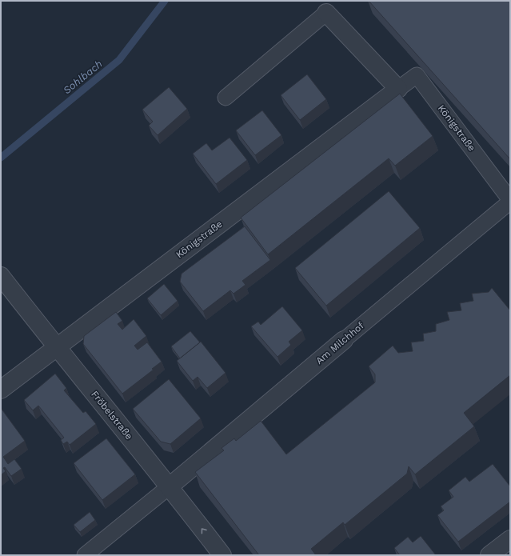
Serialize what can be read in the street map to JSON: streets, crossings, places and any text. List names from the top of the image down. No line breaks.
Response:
{"streets":{"street":["Königstraße","Am Milchhof","Fröbelstraße"]},"crossings":[["Königstraße","Am Milchhof"],["Königstraße","Fröbelstraße"],["Am Milchhof","Fröbelstraße"]],"water":["Sohlbach"]}
